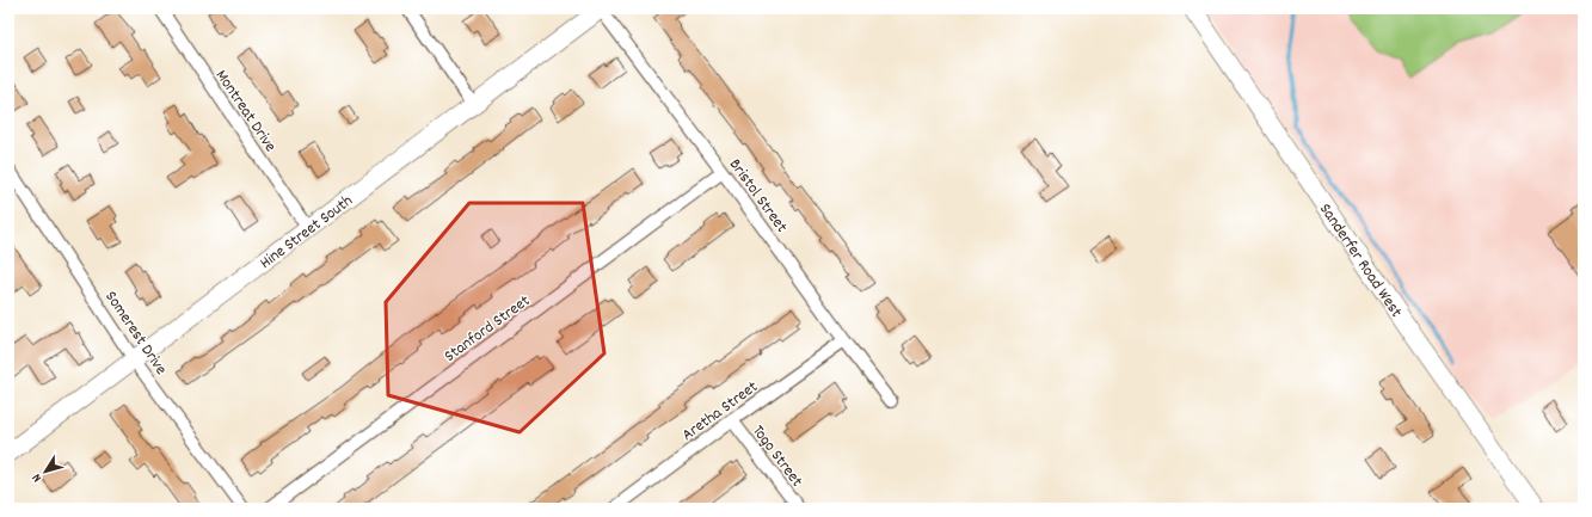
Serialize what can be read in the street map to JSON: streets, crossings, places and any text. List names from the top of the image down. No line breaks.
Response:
{"streets":{"street":["Montreat Drive","Bristol Street","Hine Street South","Sanderfer Road West","Stanford Street","Somerest Drive","Aretha Street","Togo Street"]},"crossings":[["Montreat Drive","Hine Street South"],["Bristol Street","Hine Street South"],["Bristol Street","Stanford Street"],["Bristol Street","Aretha Street"],["Hine Street South","Somerest Drive"],["Aretha Street","Togo Street"]],"north":"bottom left"}
